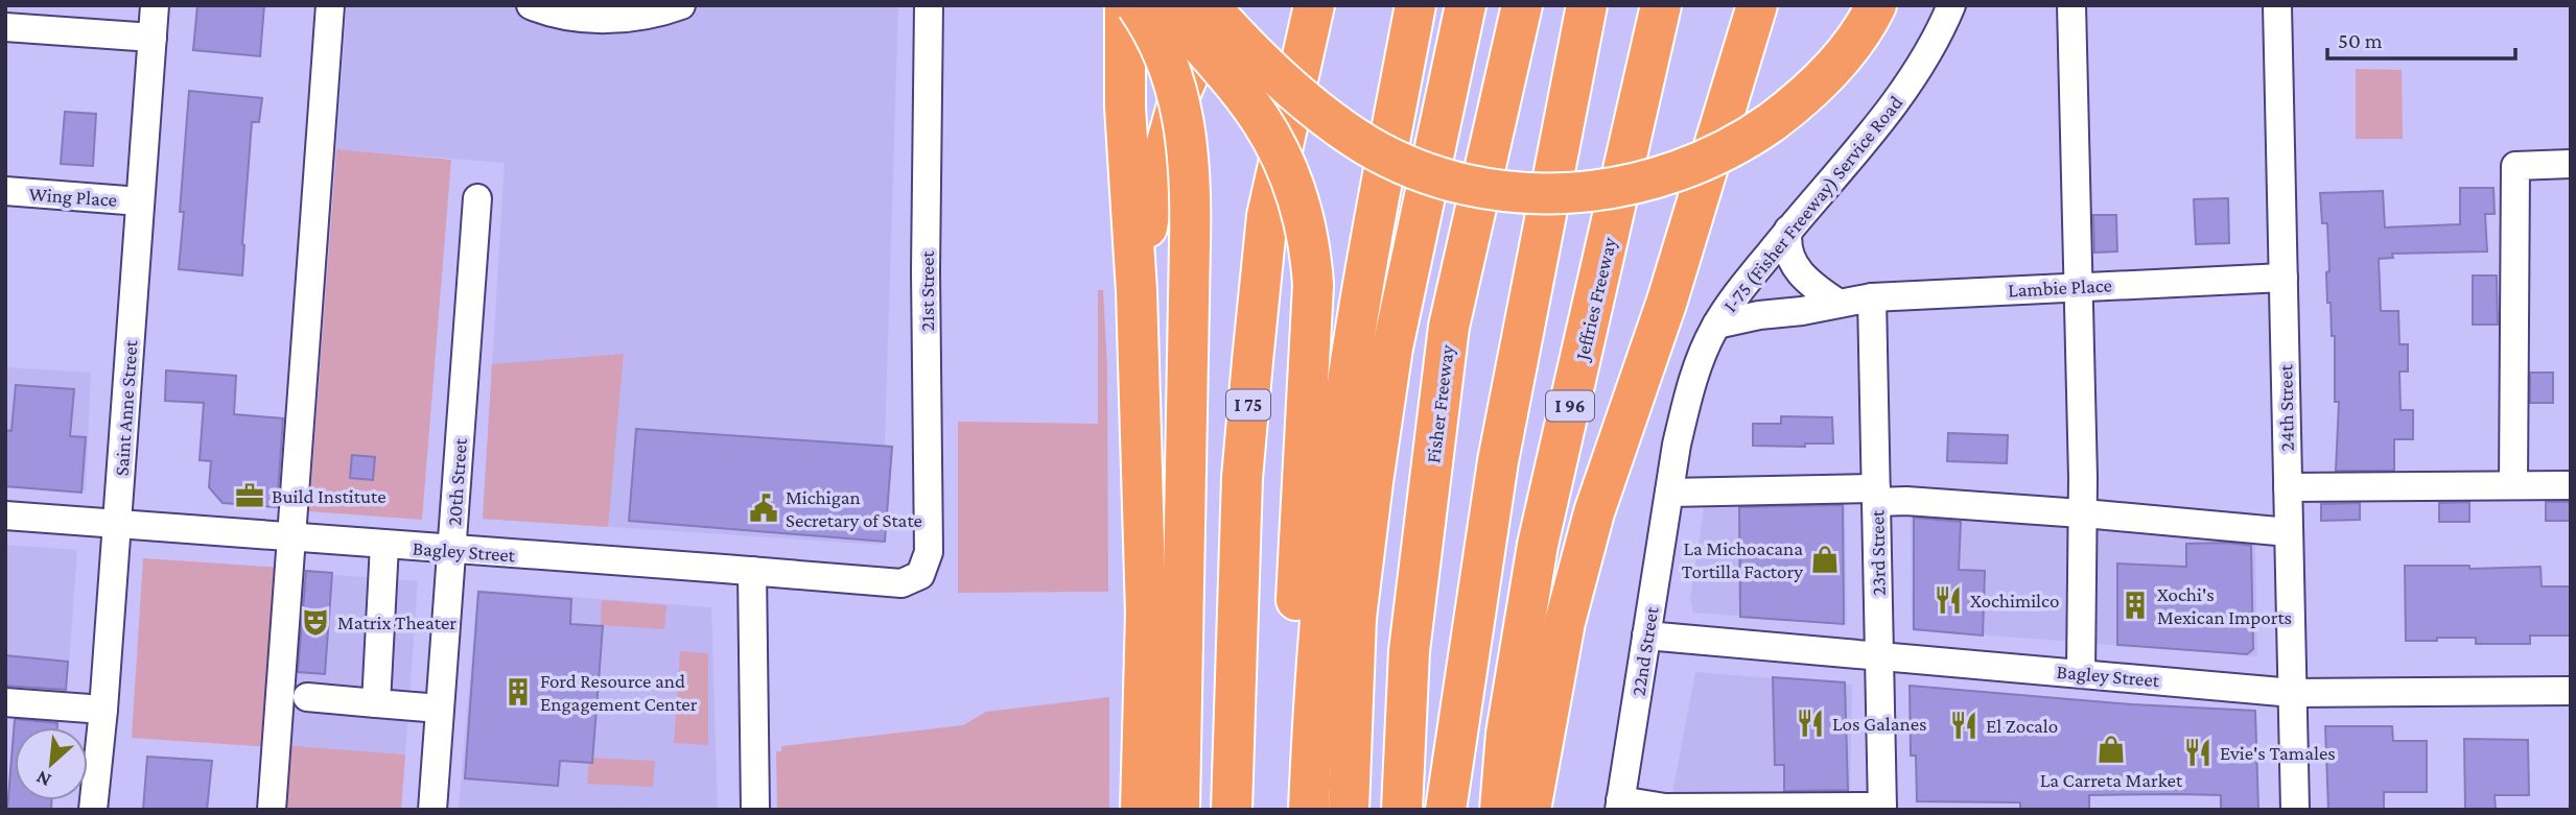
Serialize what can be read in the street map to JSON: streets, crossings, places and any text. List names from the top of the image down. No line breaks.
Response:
{"streets":{"highway":["Jeffries Freeway","Fisher Freeway","I 75","I 96"],"street":["Wing Place","I-75 (Fisher Freeway) Service Road","Lambie Place","21st Street","Saint Anne Street","24th Street","20th Street","Bagley Street","23rd Street","22nd Street"]},"crossings":[["Wing Place","Saint Anne Street"],["I-75 (Fisher Freeway) Service Road","Lambie Place"],["I-75 (Fisher Freeway) Service Road","22nd Street"],["Lambie Place","24th Street"],["Lambie Place","23rd Street"],["21st Street","Bagley Street"],["Saint Anne Street","Bagley Street"],["24th Street","Bagley Street"],["20th Street","Bagley Street"],["Bagley Street","23rd Street"],["Bagley Street","22nd Street"]],"places":{"office":["Build Institute"],"public building":["Michigan Secretary of State"],"shop":["La Michoacana Tortilla Factory","La Carreta Market"],"restaurant":["Xochimilco","Los Galanes","El Zocalo","Evie's Tamales"],"building":["Xochi's Mexican Imports","Ford Resource and Engagement Center"],"theatre":["Matrix Theater"]},"scale_bar":"50 m","north":"bottom left"}
